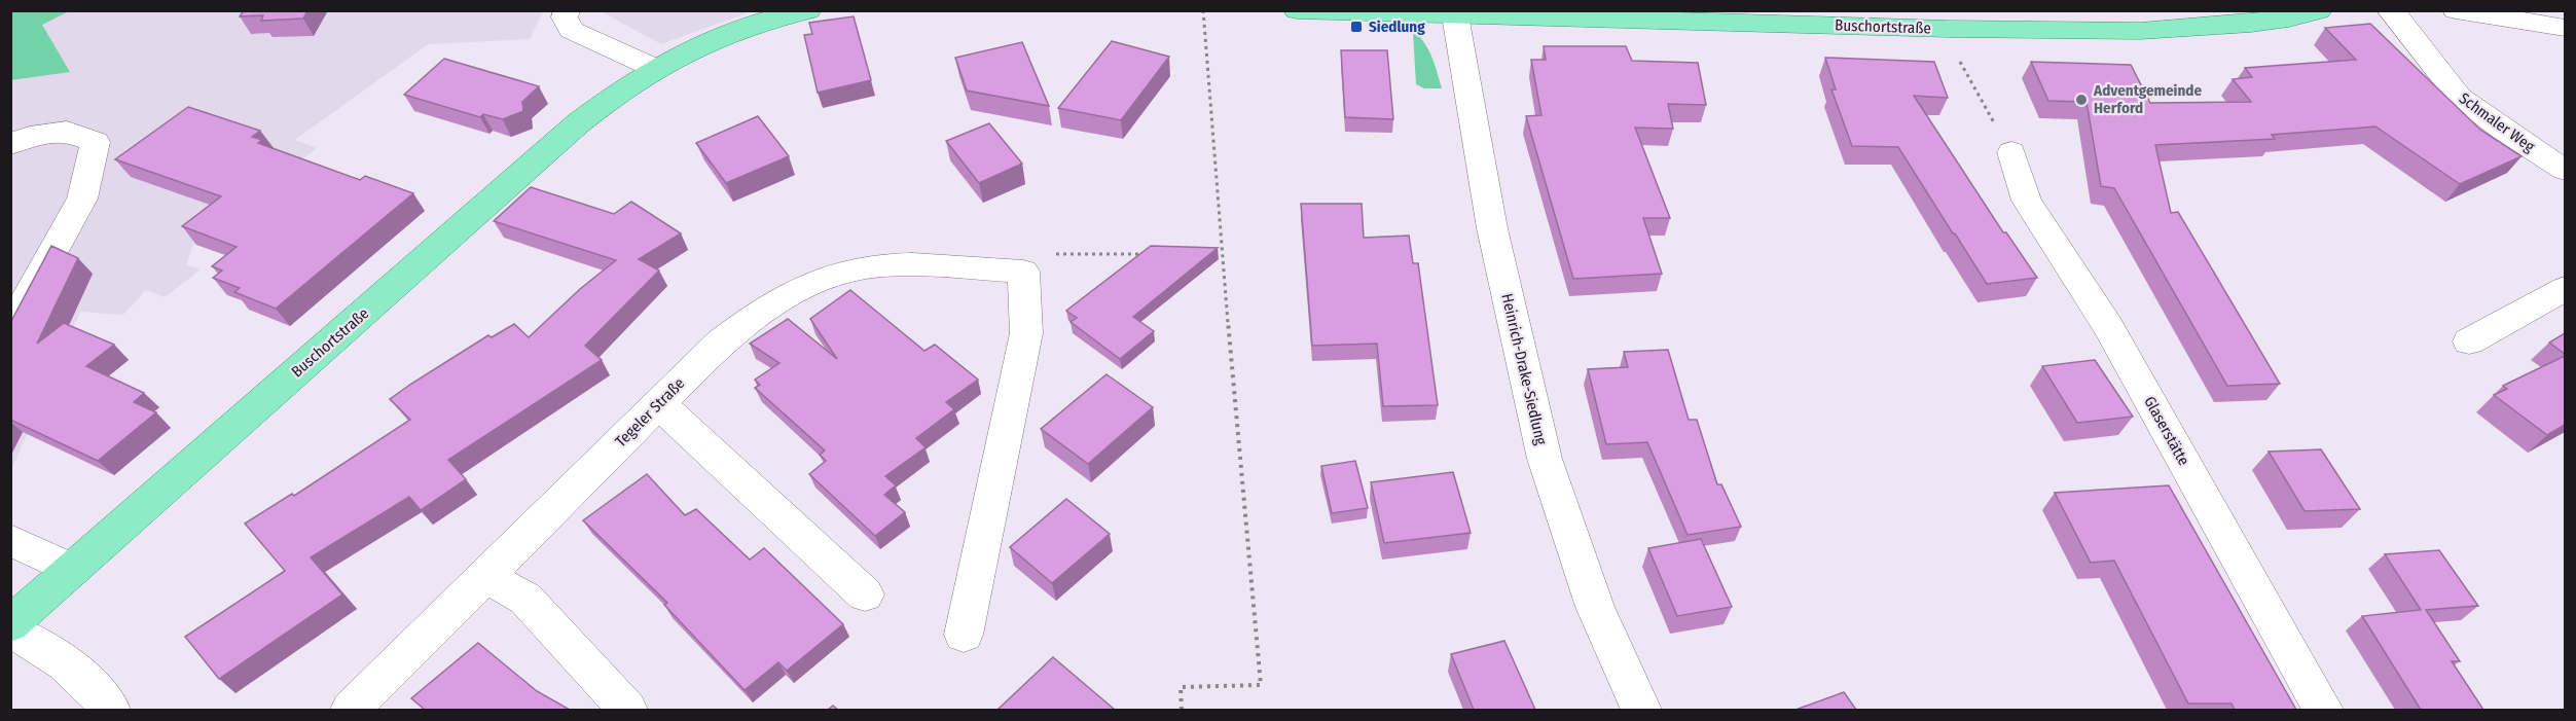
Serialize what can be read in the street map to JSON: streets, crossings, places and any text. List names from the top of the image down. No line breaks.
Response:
{"streets":{"main road":["Buschortstraße"],"street":["Schmaler Weg","Heinrich-Drake-Siedlung","Tegeler Straße","Glaserstätte"]},"crossings":[["Buschortstraße","Heinrich-Drake-Siedlung"]],"places":{"transit":["Siedlung"],"other":["Adventgemeinde Herford"]}}
